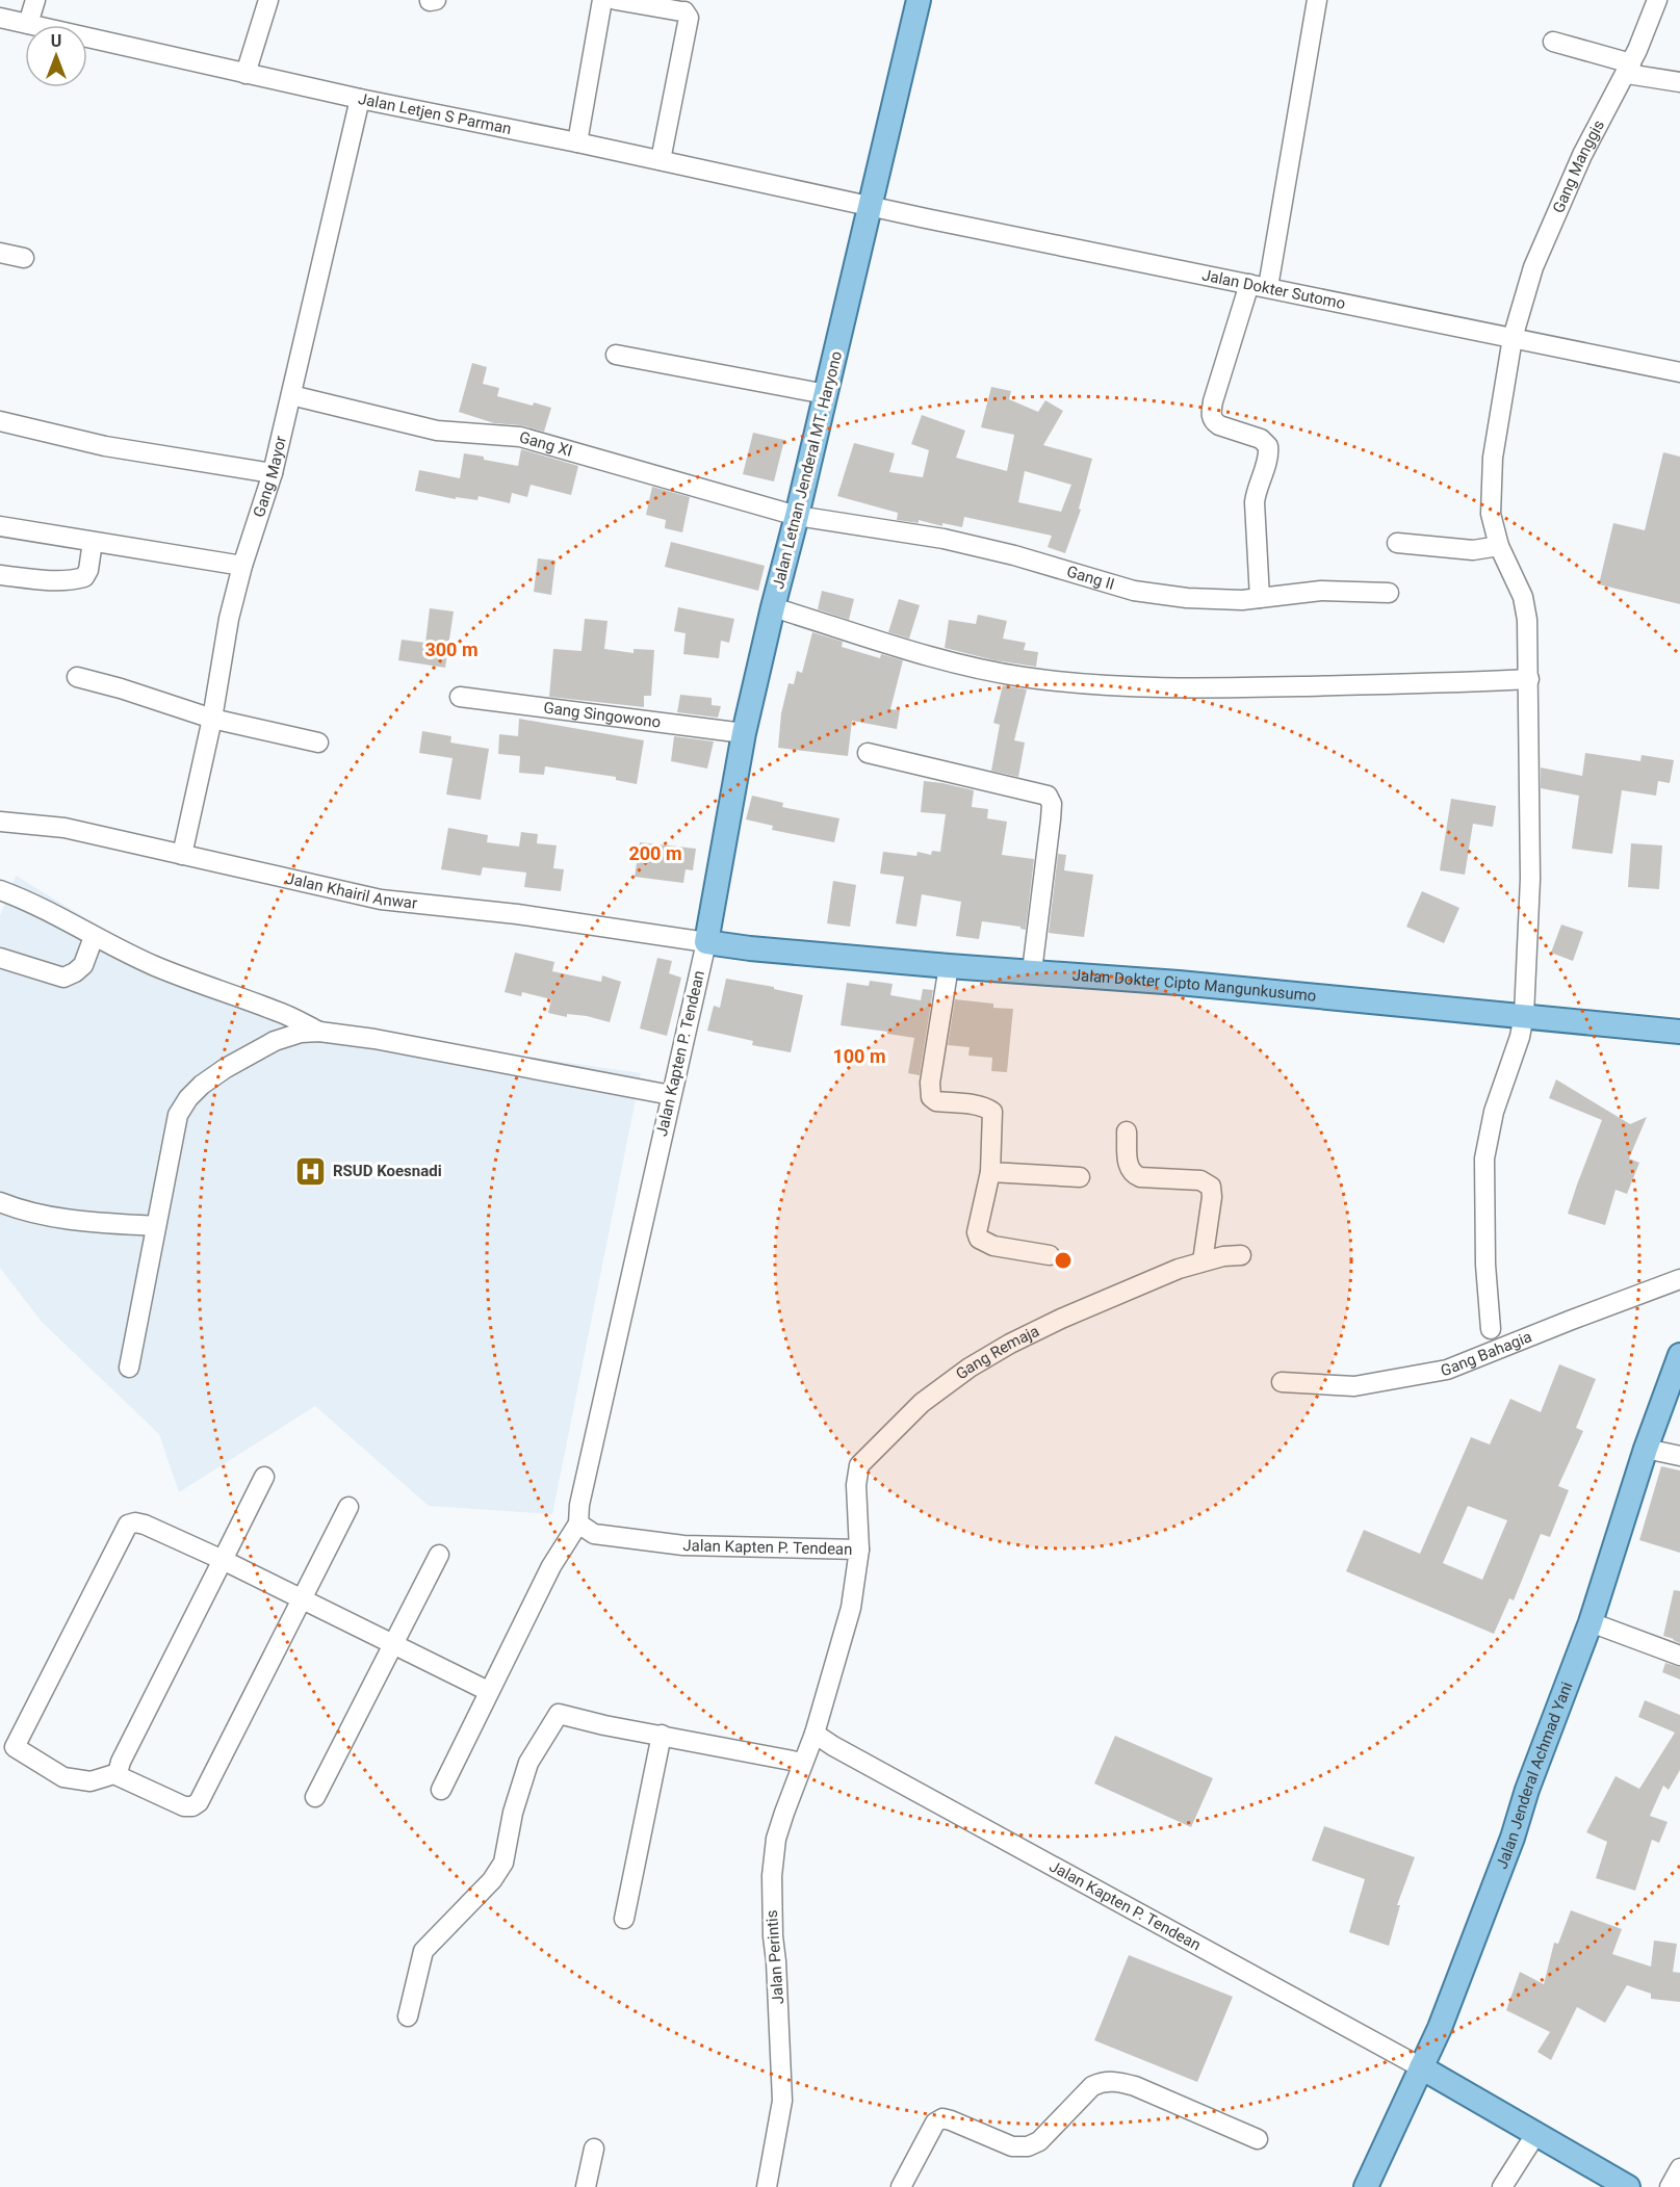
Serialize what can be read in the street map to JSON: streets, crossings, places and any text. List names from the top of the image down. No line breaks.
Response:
{"streets":{"main road":["Jalan Letnan Jenderal MT. Haryono","Jalan Dokter Cipto Mangunkusumo","Jalan Jenderal Achmad Yani"],"street":["Jalan Letjen S Parman","Gang Manggis","Jalan Dokter Sutomo","Gang XI","Gang Mayor","Gang II","Gang Singowono","Jalan Khairil Anwar","Jalan Kapten P. Tendean","Gang Bahagia","Gang Remaja","Jalan Perintis"]},"crossings":[["Jalan Letjen S Parman","Jalan Dokter Sutomo"],["Jalan Letjen S Parman","Jalan Letnan Jenderal MT. Haryono"],["Jalan Letjen S Parman","Gang Mayor"],["Gang Manggis","Jalan Dokter Sutomo"],["Gang Manggis","Jalan Dokter Cipto Mangunkusumo"],["Jalan Dokter Sutomo","Jalan Letnan Jenderal MT. Haryono"],["Gang XI","Jalan Letnan Jenderal MT. Haryono"],["Gang XI","Gang Mayor"],["Gang XI","Gang II"],["Jalan Letnan Jenderal MT. Haryono","Gang II"],["Jalan Letnan Jenderal MT. Haryono","Gang Singowono"],["Jalan Letnan Jenderal MT. Haryono","Jalan Khairil Anwar"],["Jalan Letnan Jenderal MT. Haryono","Jalan Dokter Cipto Mangunkusumo"],["Jalan Letnan Jenderal MT. Haryono","Jalan Kapten P. Tendean"],["Gang Mayor","Jalan Khairil Anwar"],["Jalan Khairil Anwar","Jalan Dokter Cipto Mangunkusumo"],["Jalan Khairil Anwar","Jalan Kapten P. Tendean"],["Jalan Dokter Cipto Mangunkusumo","Jalan Kapten P. Tendean"],["Jalan Kapten P. Tendean","Gang Remaja"],["Jalan Kapten P. Tendean","Jalan Jenderal Achmad Yani"],["Jalan Kapten P. Tendean","Jalan Perintis"]],"places":{"hospital":["RSUD Koesnadi"]},"north":"top","rings":["300 m","200 m","100 m"]}
